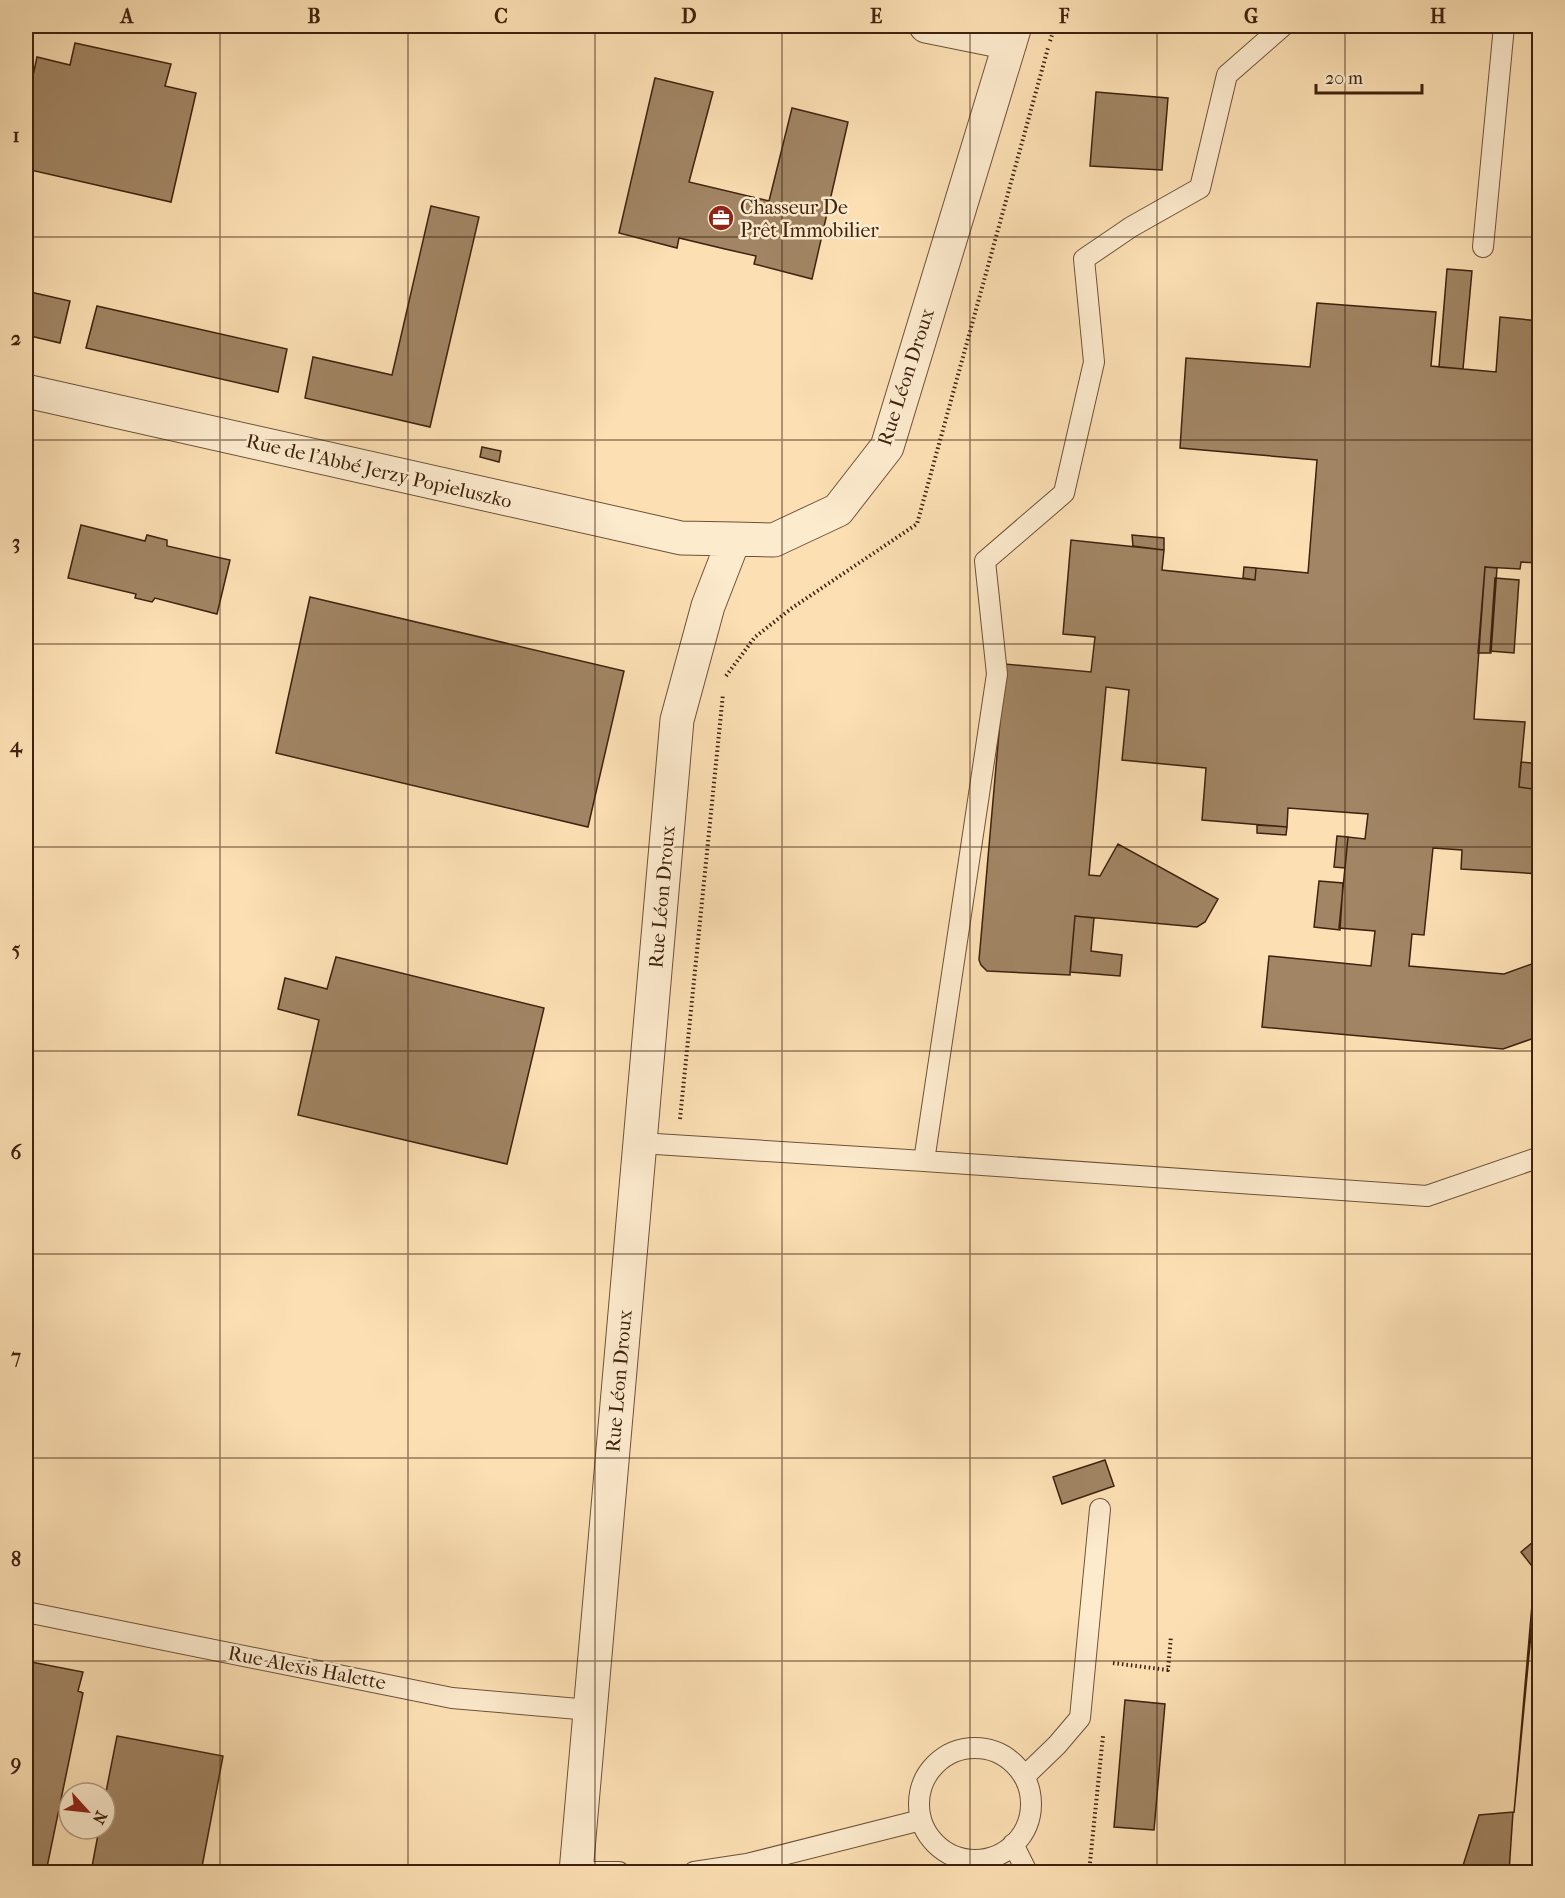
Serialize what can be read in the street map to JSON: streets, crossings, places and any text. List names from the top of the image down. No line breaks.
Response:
{"streets":{"street":["Rue Léon Droux","Rue de l'Abbé Jerzy Popieluszko"],"lane":["Rue Alexis Halette"]},"crossings":[["Rue Léon Droux","Rue de l'Abbé Jerzy Popieluszko"],["Rue Léon Droux","Rue Alexis Halette"]],"places":{"office":["Chasseur De Prêt Immobilier"]},"scale_bar":"20 m","north":"bottom right","grid":{"columns":["A","B","C","D","E","F","G","H"],"rows":["1","2","3","4","5","6","7","8","9"]}}
